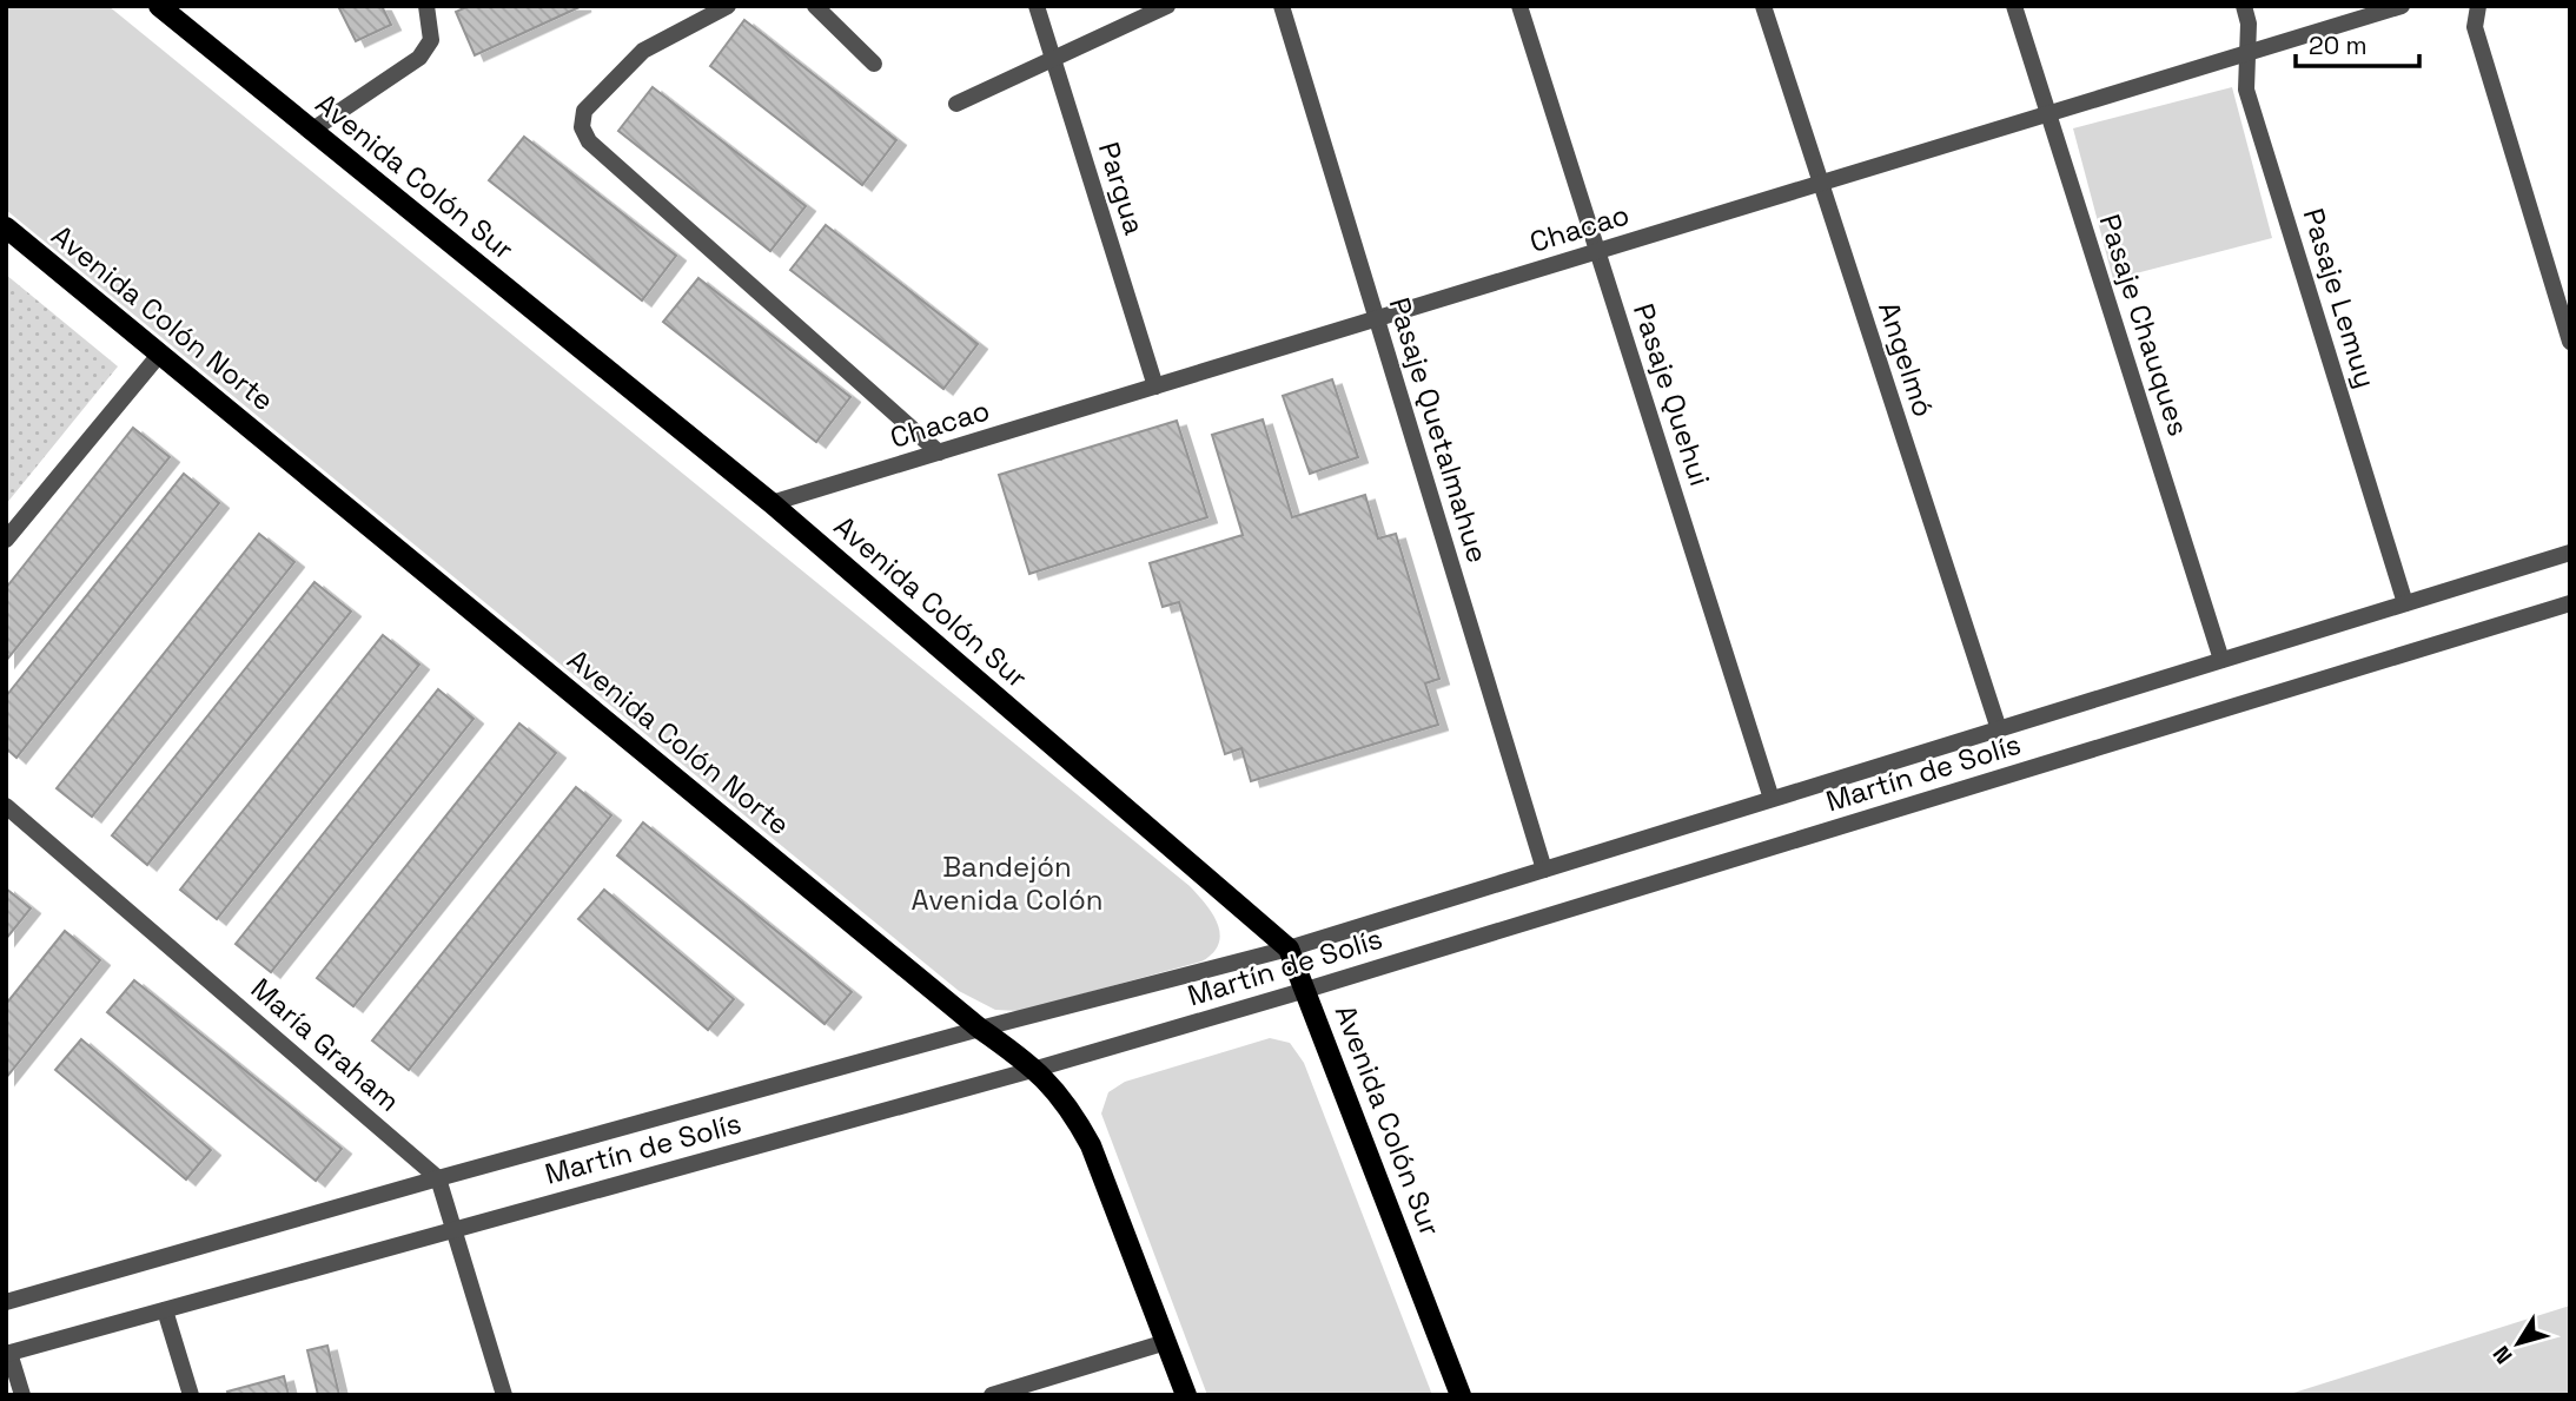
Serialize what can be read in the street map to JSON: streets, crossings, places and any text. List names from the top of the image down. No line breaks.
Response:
{"streets":{"main road":["Avenida Colón Sur","Avenida Colón Norte"],"street":["Pargua","Chacao","Pasaje Lemuy","Pasaje Chauques","Angelmó","Pasaje Quehui","Pasaje Quetalmahue","Martín de Solís","María Graham"]},"crossings":[["Avenida Colón Sur","Chacao"],["Avenida Colón Sur","Martín de Solís"],["Pargua","Chacao"],["Chacao","Pasaje Lemuy"],["Chacao","Pasaje Chauques"],["Chacao","Angelmó"],["Chacao","Pasaje Quehui"],["Chacao","Pasaje Quetalmahue"],["Pasaje Lemuy","Martín de Solís"],["Avenida Colón Norte","Martín de Solís"],["Pasaje Chauques","Martín de Solís"],["Angelmó","Martín de Solís"],["Pasaje Quehui","Martín de Solís"],["Pasaje Quetalmahue","Martín de Solís"],["Martín de Solís","María Graham"]],"parks":["Bandejón Avenida Colón"],"scale_bar":"20 m","north":"bottom left"}
